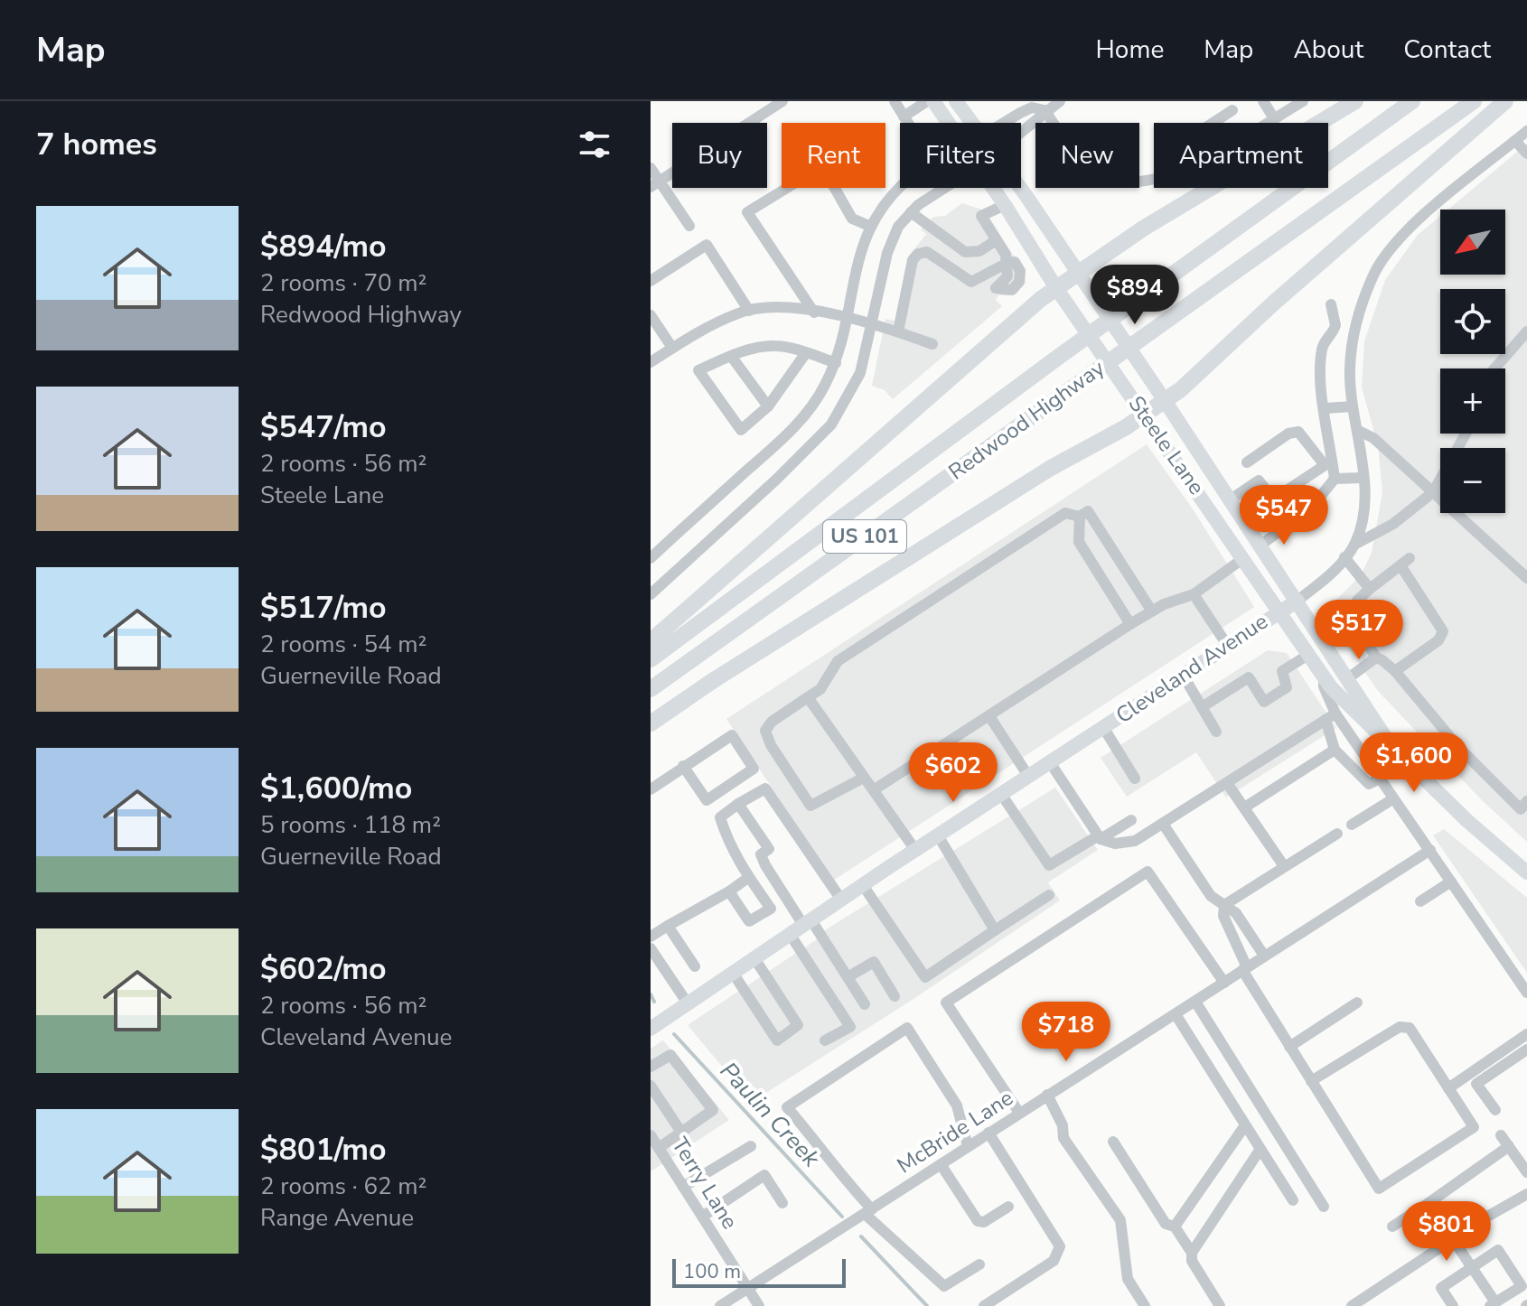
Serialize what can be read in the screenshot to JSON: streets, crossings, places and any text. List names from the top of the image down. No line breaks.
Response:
{"streets":{"highway":["Redwood Highway","US 101"],"main road":["Steele Lane","Cleveland Avenue"],"street":["McBride Lane","Terry Lane"]},"crossings":[["Steele Lane","Cleveland Avenue"],["McBride Lane","Terry Lane"]],"water":["Paulin Creek"],"scale_bar":"100 m","north":"bottom left","page":{"header":"Map","nav":["Home","Map","About","Contact"],"heading":"7 homes","chip":["Buy","Rent","Filters","New","Apartment"],"list":[{"name":"$894/mo","note":"2 rooms · 70 m² · Redwood Highway"},{"name":"$547/mo","note":"2 rooms · 56 m² · Steele Lane"},{"name":"$517/mo","note":"2 rooms · 54 m² · Guerneville Road"},{"name":"$1,600/mo","note":"5 rooms · 118 m² · Guerneville Road"},{"name":"$602/mo","note":"2 rooms · 56 m² · Cleveland Avenue"},{"name":"$801/mo","note":"2 rooms · 62 m² · Range Avenue"}],"map_buttons":["+","−"],"price":["$894","$547","$517","$1,600","$602","$718","$801"],"scale":"100 m"}}
